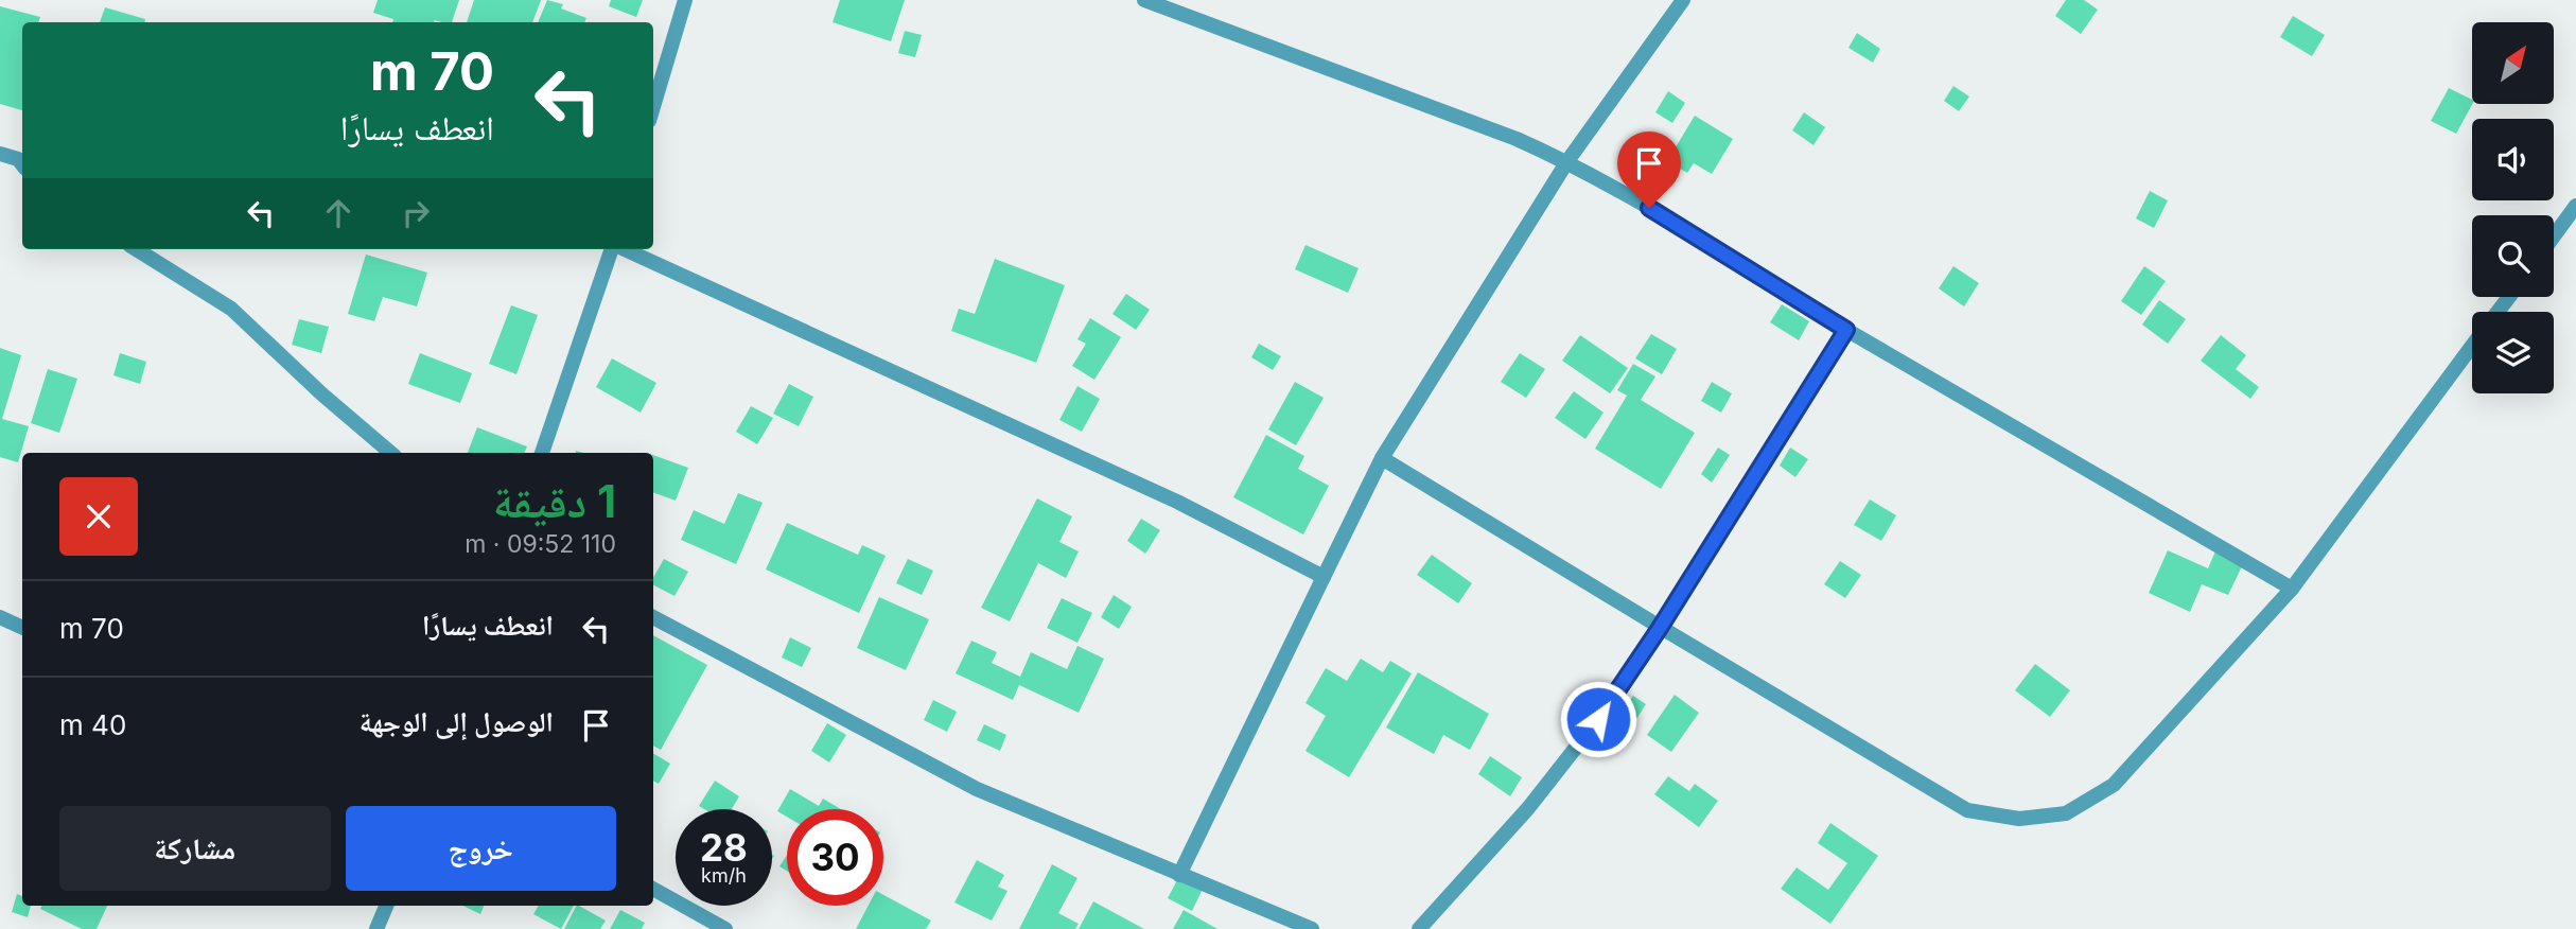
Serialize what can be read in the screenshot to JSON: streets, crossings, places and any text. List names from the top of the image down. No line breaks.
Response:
{"north":"top right","page":{"turn":["70 m","انعطف يسارًا"],"heading":["1 دقيقة","110 m · 09:52"],"list":[{"name":"انعطف يسارًا","value":"70 m"},{"name":"الوصول إلى الوجهة","value":"40 m"}],"buttons":["خروج","مشاركة"],"speed":"28 km/h","limit":"30"}}
